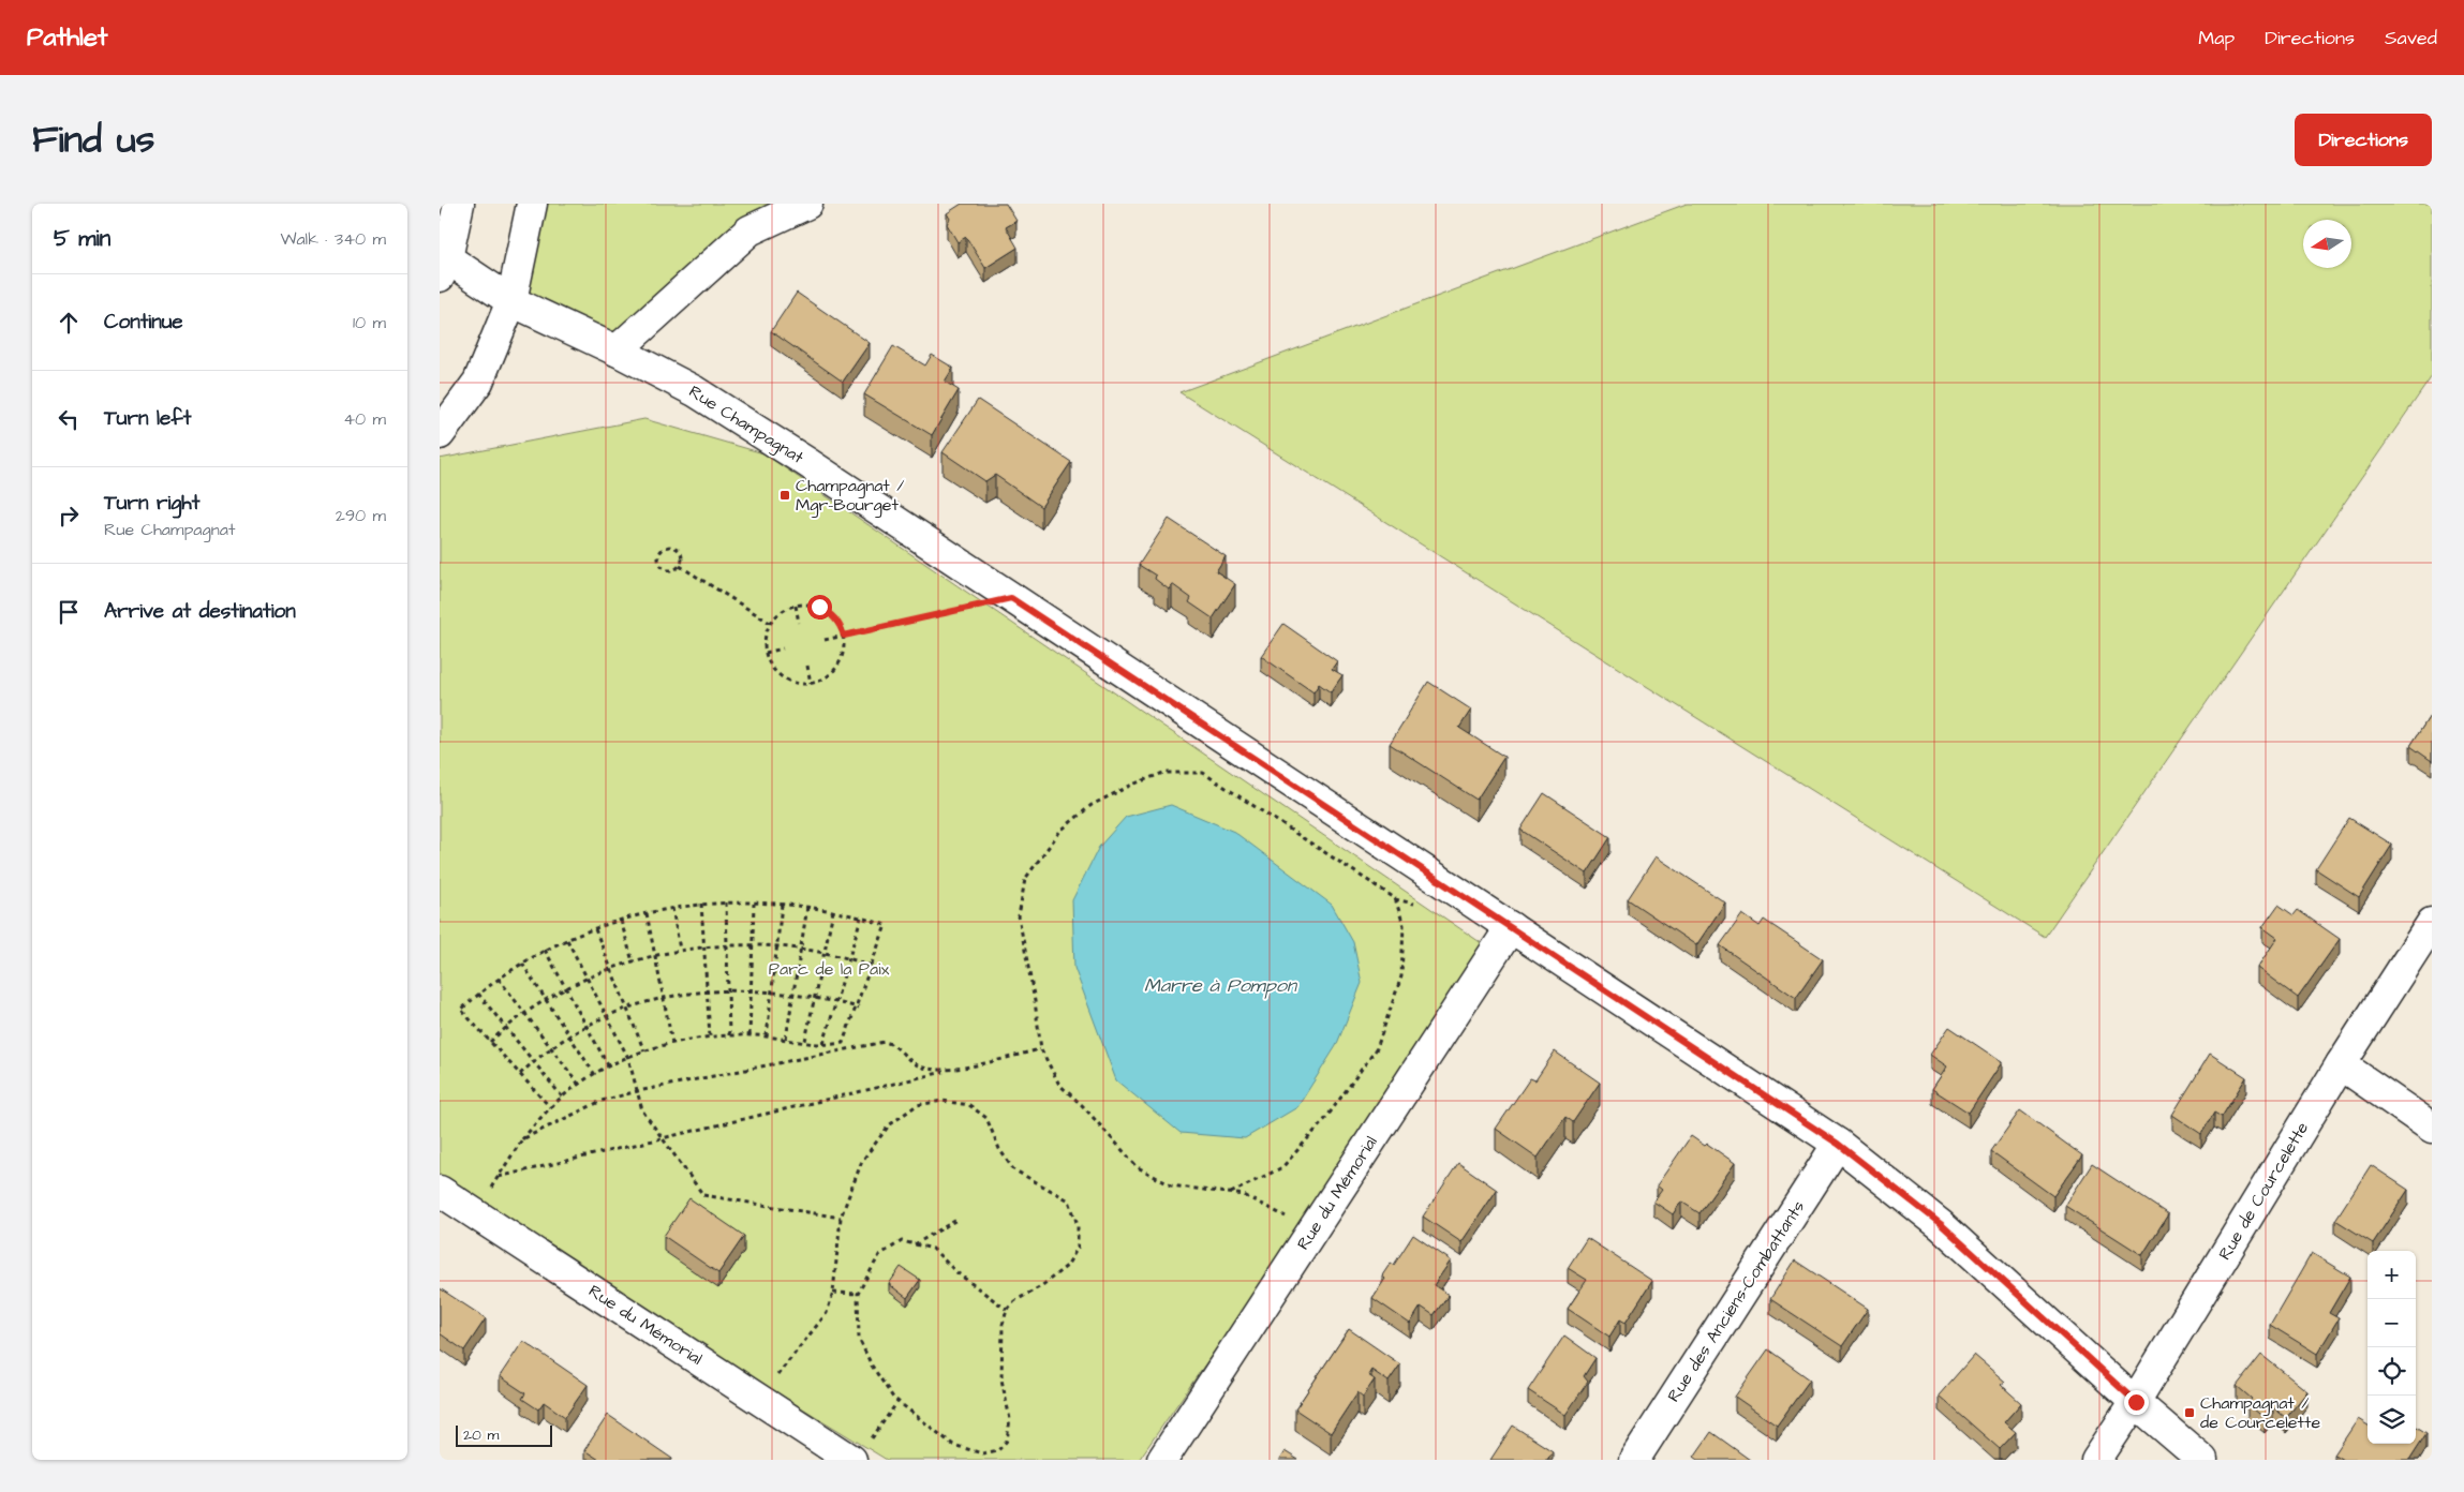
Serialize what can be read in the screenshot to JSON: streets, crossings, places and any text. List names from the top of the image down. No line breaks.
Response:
{"streets":{"street":["Rue Champagnat","Rue de Courcelette","Rue du Mémorial","Rue des Anciens-Combattants"]},"crossings":[["Rue Champagnat","Rue de Courcelette"],["Rue Champagnat","Rue du Mémorial"],["Rue Champagnat","Rue des Anciens-Combattants"]],"water":["Marre à Pompon"],"parks":["Parc de la Paix"],"places":{"transit":["Champagnat / Mgr-Bourget","Champagnat / de Courcelette"]},"scale_bar":"20 m","north":"left","page":{"header":"Pathlet","nav":["Map","Directions","Saved"],"title":"Find us","buttons":"Directions","heading":["5 min","Walk · 340 m"],"list":[["Continue","10 m"],["Turn left","40 m"],["Turn right","Rue Champagnat","290 m"],"Arrive at destination"],"map_buttons":["+","−"],"scale":"20 m"}}
